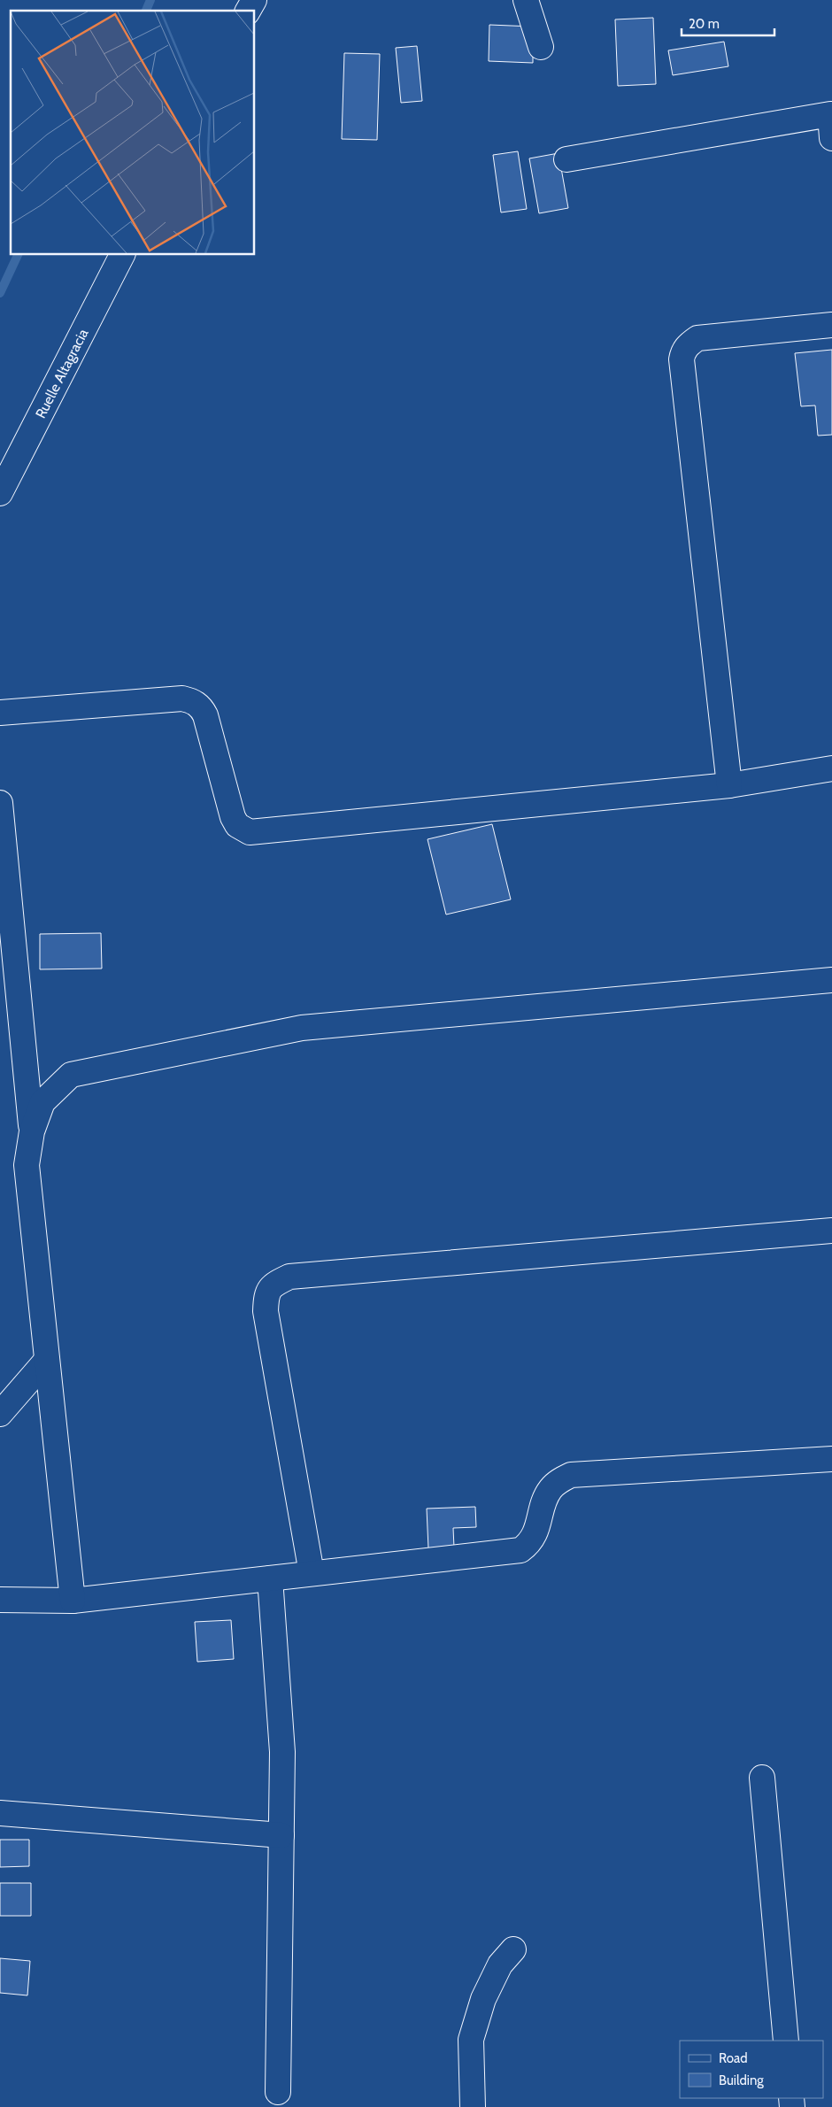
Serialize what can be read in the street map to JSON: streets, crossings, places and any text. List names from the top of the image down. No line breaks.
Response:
{"streets":{"street":["Ruelle Altagracia"]},"legend":["Road","Building"],"scale_bar":"20 m"}
